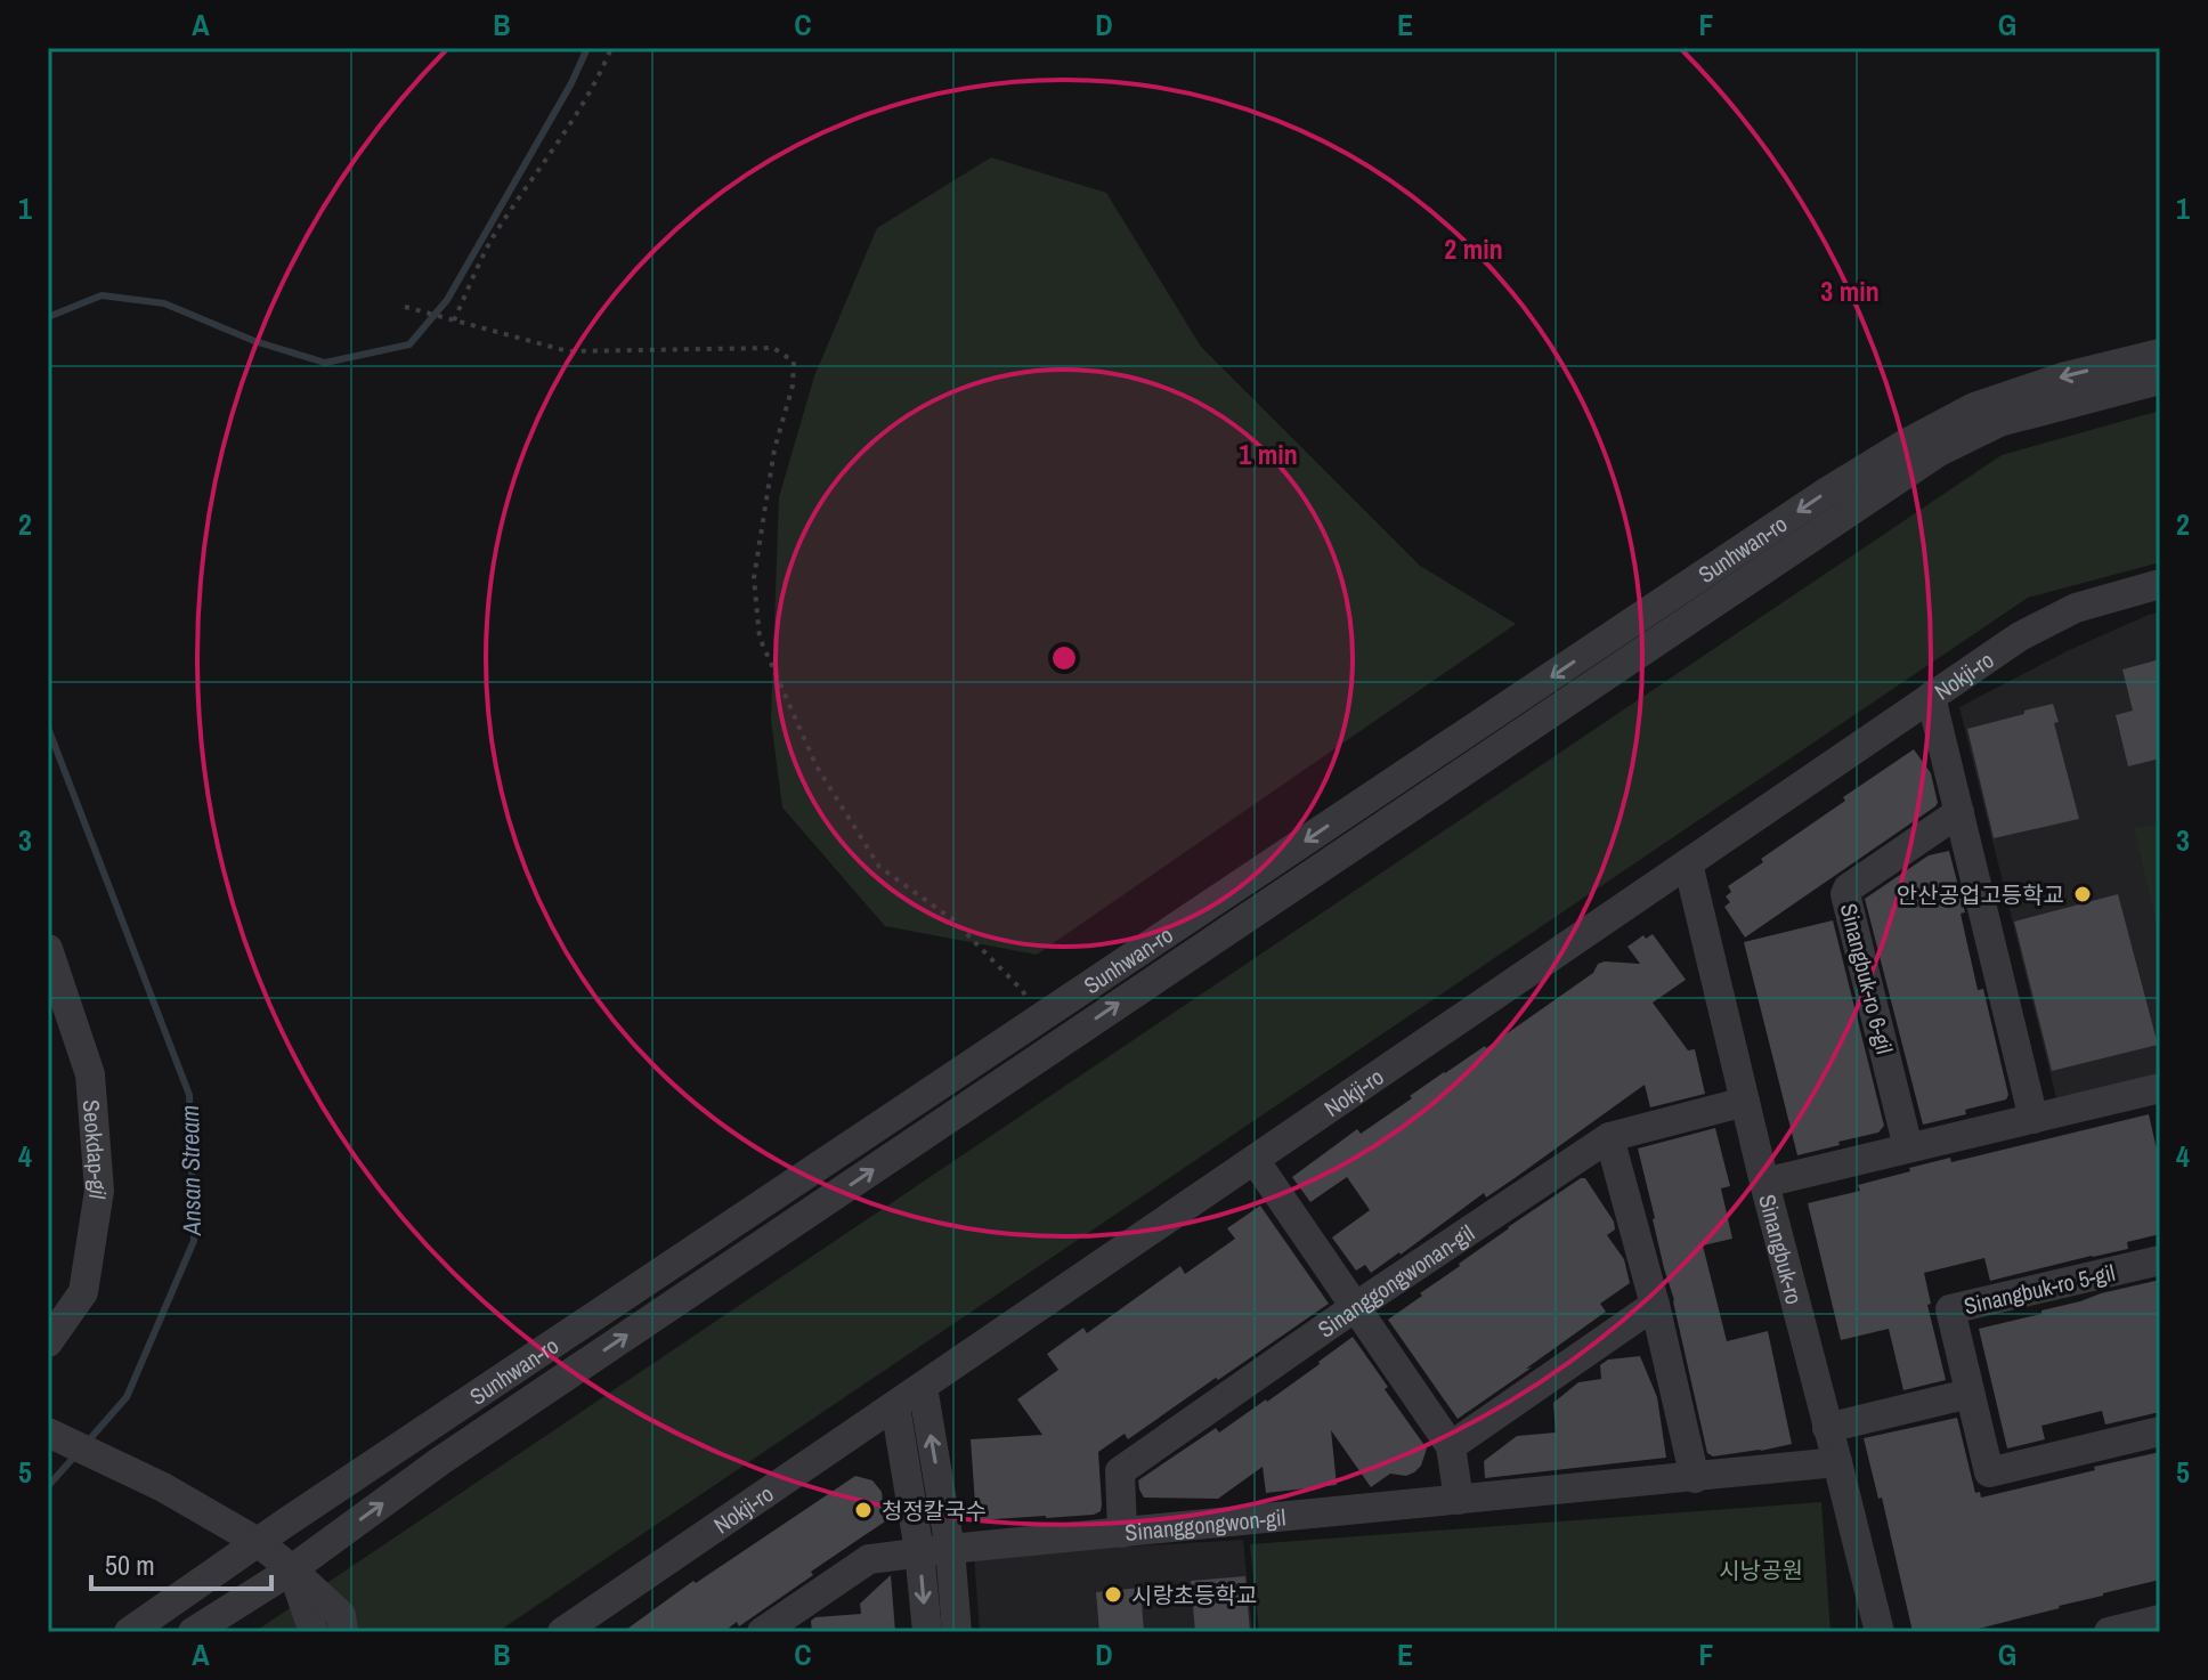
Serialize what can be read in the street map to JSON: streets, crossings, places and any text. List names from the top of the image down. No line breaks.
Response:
{"streets":{"street":["Sunhwan-ro","Nokji-ro","Sinangbuk-ro 6-gil","Seokdap-gil","Sinangbuk-ro","Sinanggongwonan-gil","Sinangbuk-ro 5-gil","Sinanggongwon-gil"]},"crossings":[["Nokji-ro","Sinangbuk-ro"],["Sinangbuk-ro","Sinanggongwonan-gil"],["Sinangbuk-ro","Sinanggongwon-gil"],["Sinanggongwonan-gil","Sinanggongwon-gil"]],"water":["Ansan Stream"],"parks":["시낭공원"],"places":["안산공업고등학교","청정칼국수","시랑초등학교"],"scale_bar":"50 m","grid":{"columns":["A","B","C","D","E","F","G"],"rows":["1","2","3","4","5"]},"rings":["2 min","3 min","1 min"]}
